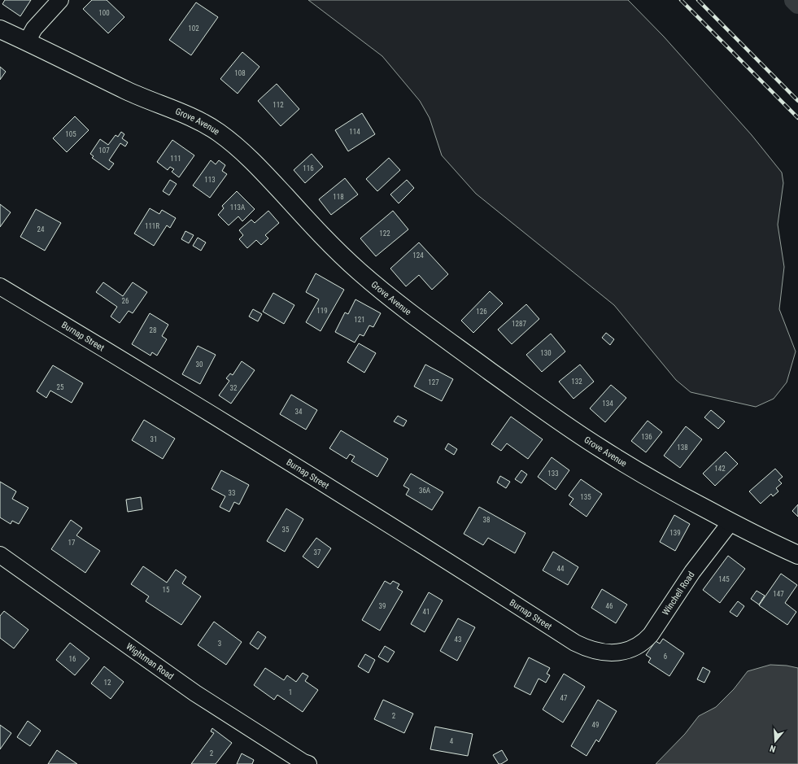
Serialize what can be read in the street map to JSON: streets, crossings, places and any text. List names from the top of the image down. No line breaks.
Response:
{"streets":{"street":["Grove Avenue","Burnap Street","Winchell Road","Wightman Road"]},"crossings":[["Grove Avenue","Winchell Road"],["Burnap Street","Winchell Road"]],"house_numbers":["100","102","108","112","114","105","107","111","116","113","118","113A","111R","24","122","124","26","119","126","121","1287","28","130","30","132","127","25","32","134","34","136","31","138","142","133","36A","33","135","38","35","139","17","37","44","145","15","147","39","46","41","43","3","6","16","12","1","47","2","49","4","2"],"north":"bottom"}
